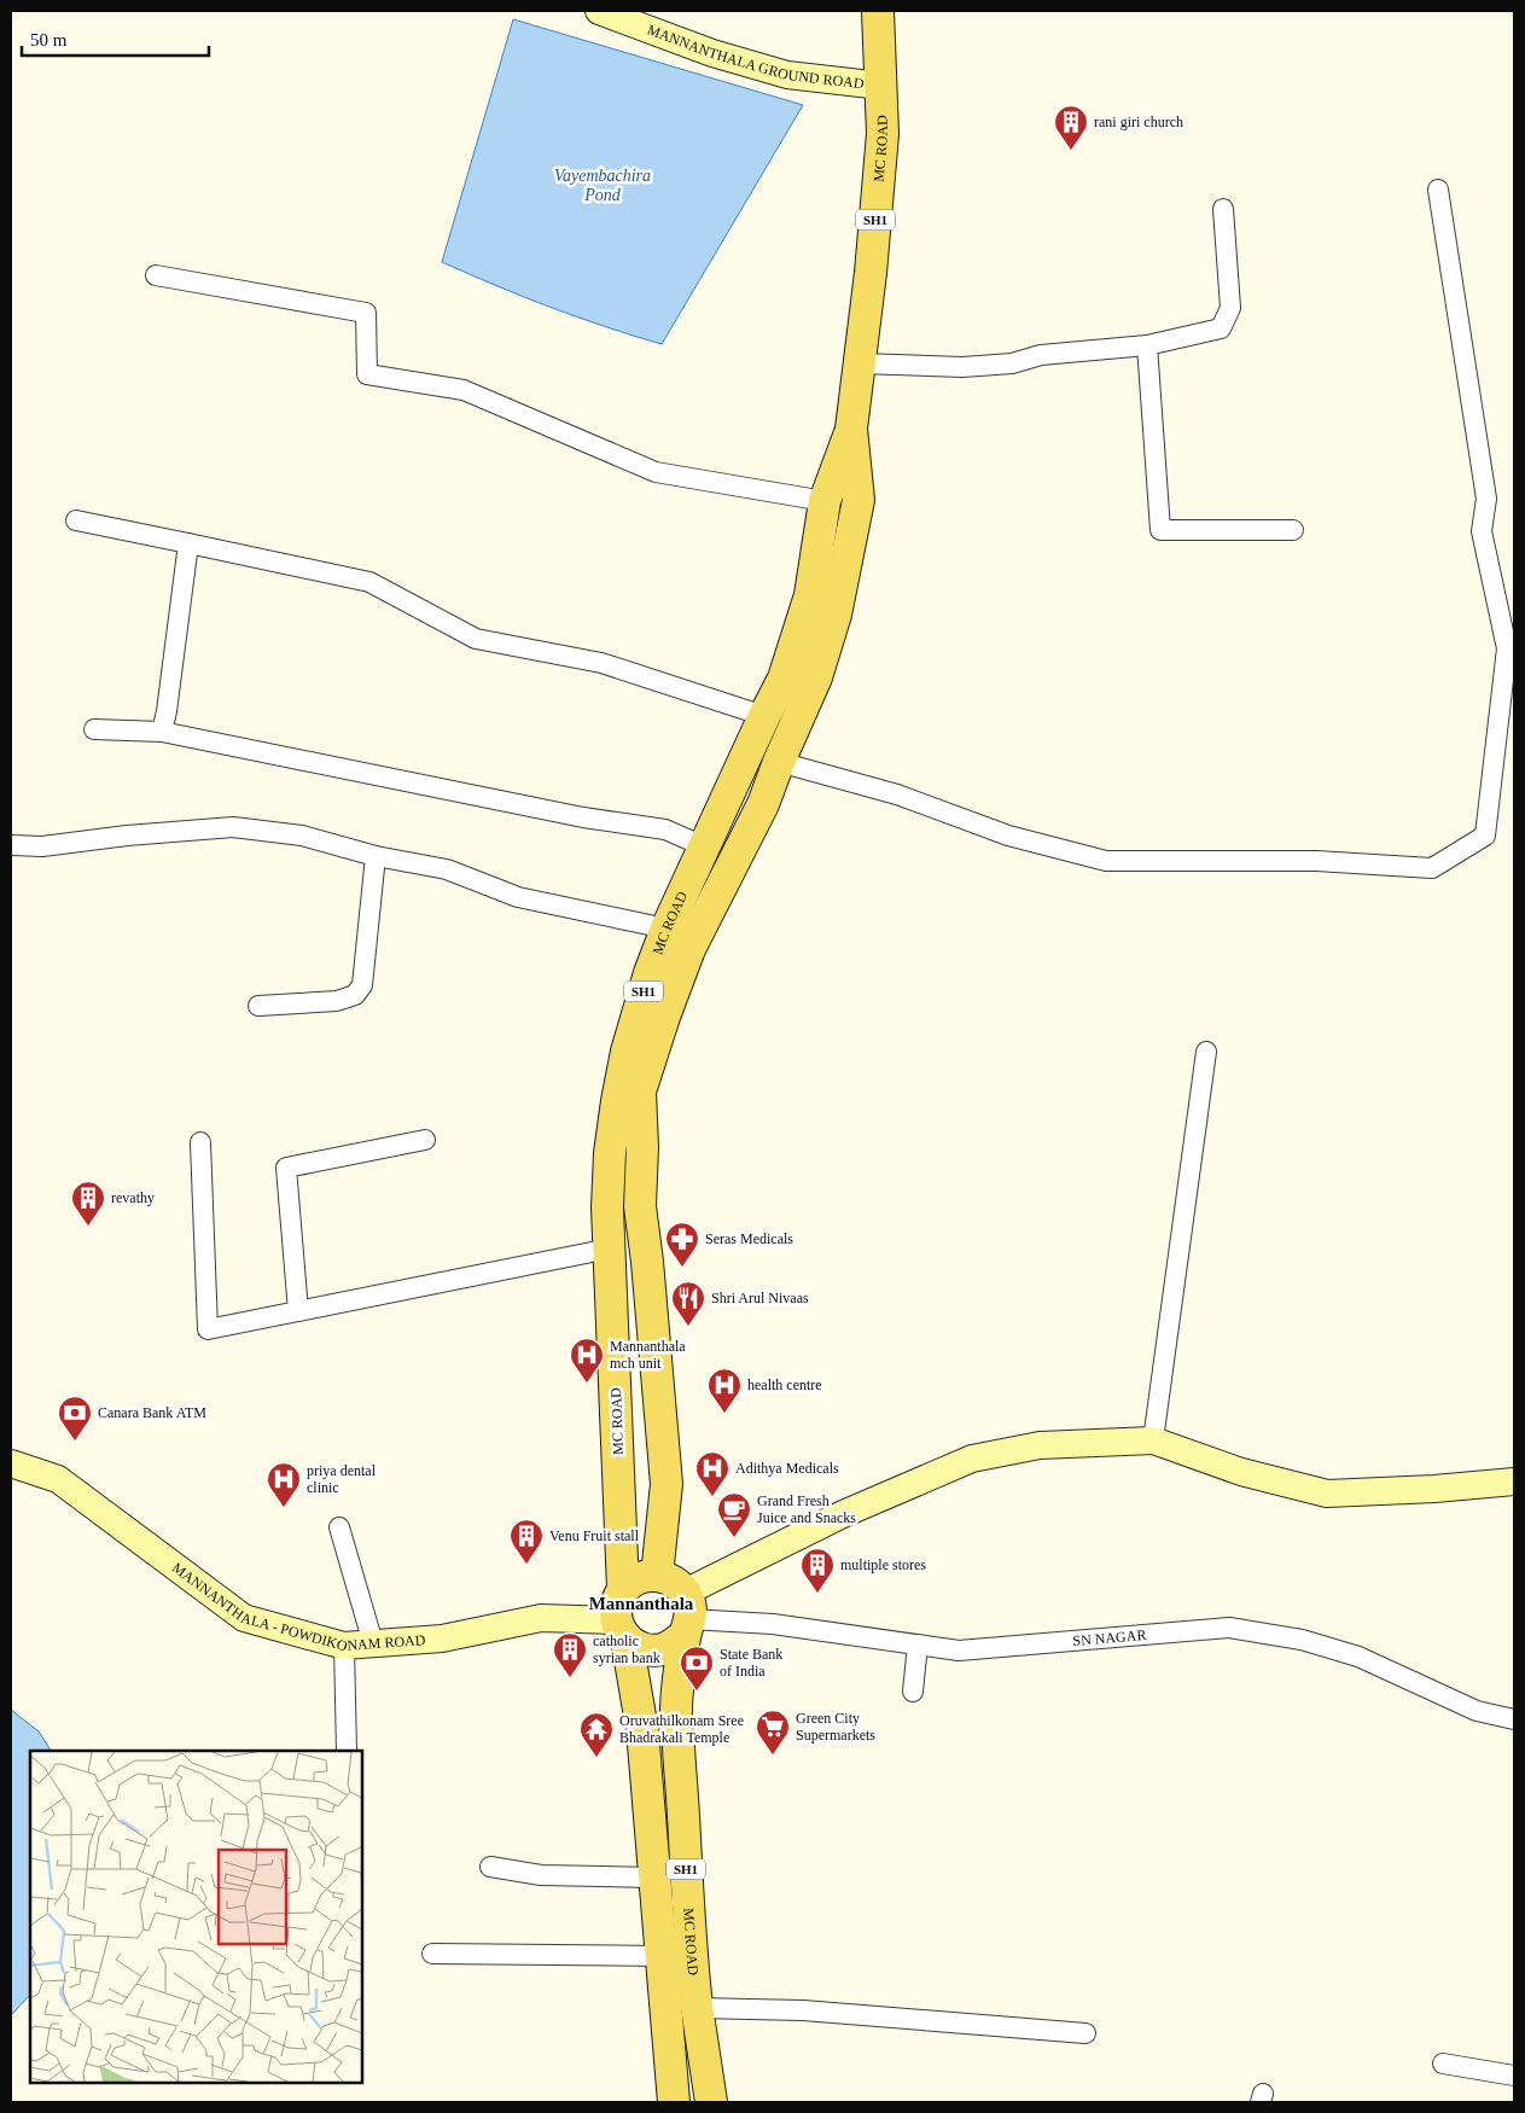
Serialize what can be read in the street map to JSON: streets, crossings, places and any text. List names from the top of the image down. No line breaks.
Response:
{"streets":{"main road":["MANNANTHALA GROUND ROAD","MC ROAD","SH1","MANNANTHALA - POWDIKONAM ROAD"],"street":["SN NAGAR"]},"crossings":[["MANNANTHALA GROUND ROAD","MC ROAD"],["MC ROAD","SH1"],["MC ROAD","MANNANTHALA - POWDIKONAM ROAD"],["MC ROAD","SN NAGAR"],["SH1","MANNANTHALA - POWDIKONAM ROAD"],["SH1","SN NAGAR"],["MANNANTHALA - POWDIKONAM ROAD","SN NAGAR"]],"districts":["Mannanthala"],"water":["Vayembachira Pond"],"places":{"building":["rani giri church","revathy","Venu Fruit stall","multiple stores","catholic syrian bank"],"pharmacy":["Seras Medicals"],"restaurant":["Shri Arul Nivaas"],"hospital":["Mannanthala mch unit","health centre","Adithya Medicals","priya dental clinic"],"bank":["Canara Bank ATM","State Bank of India"],"cafe":["Grand Fresh Juice and Snacks"],"supermarket":["Green City Supermarkets"],"temple":["Oruvathilkonam Sree Bhadrakali Temple"]},"scale_bar":"50 m"}
